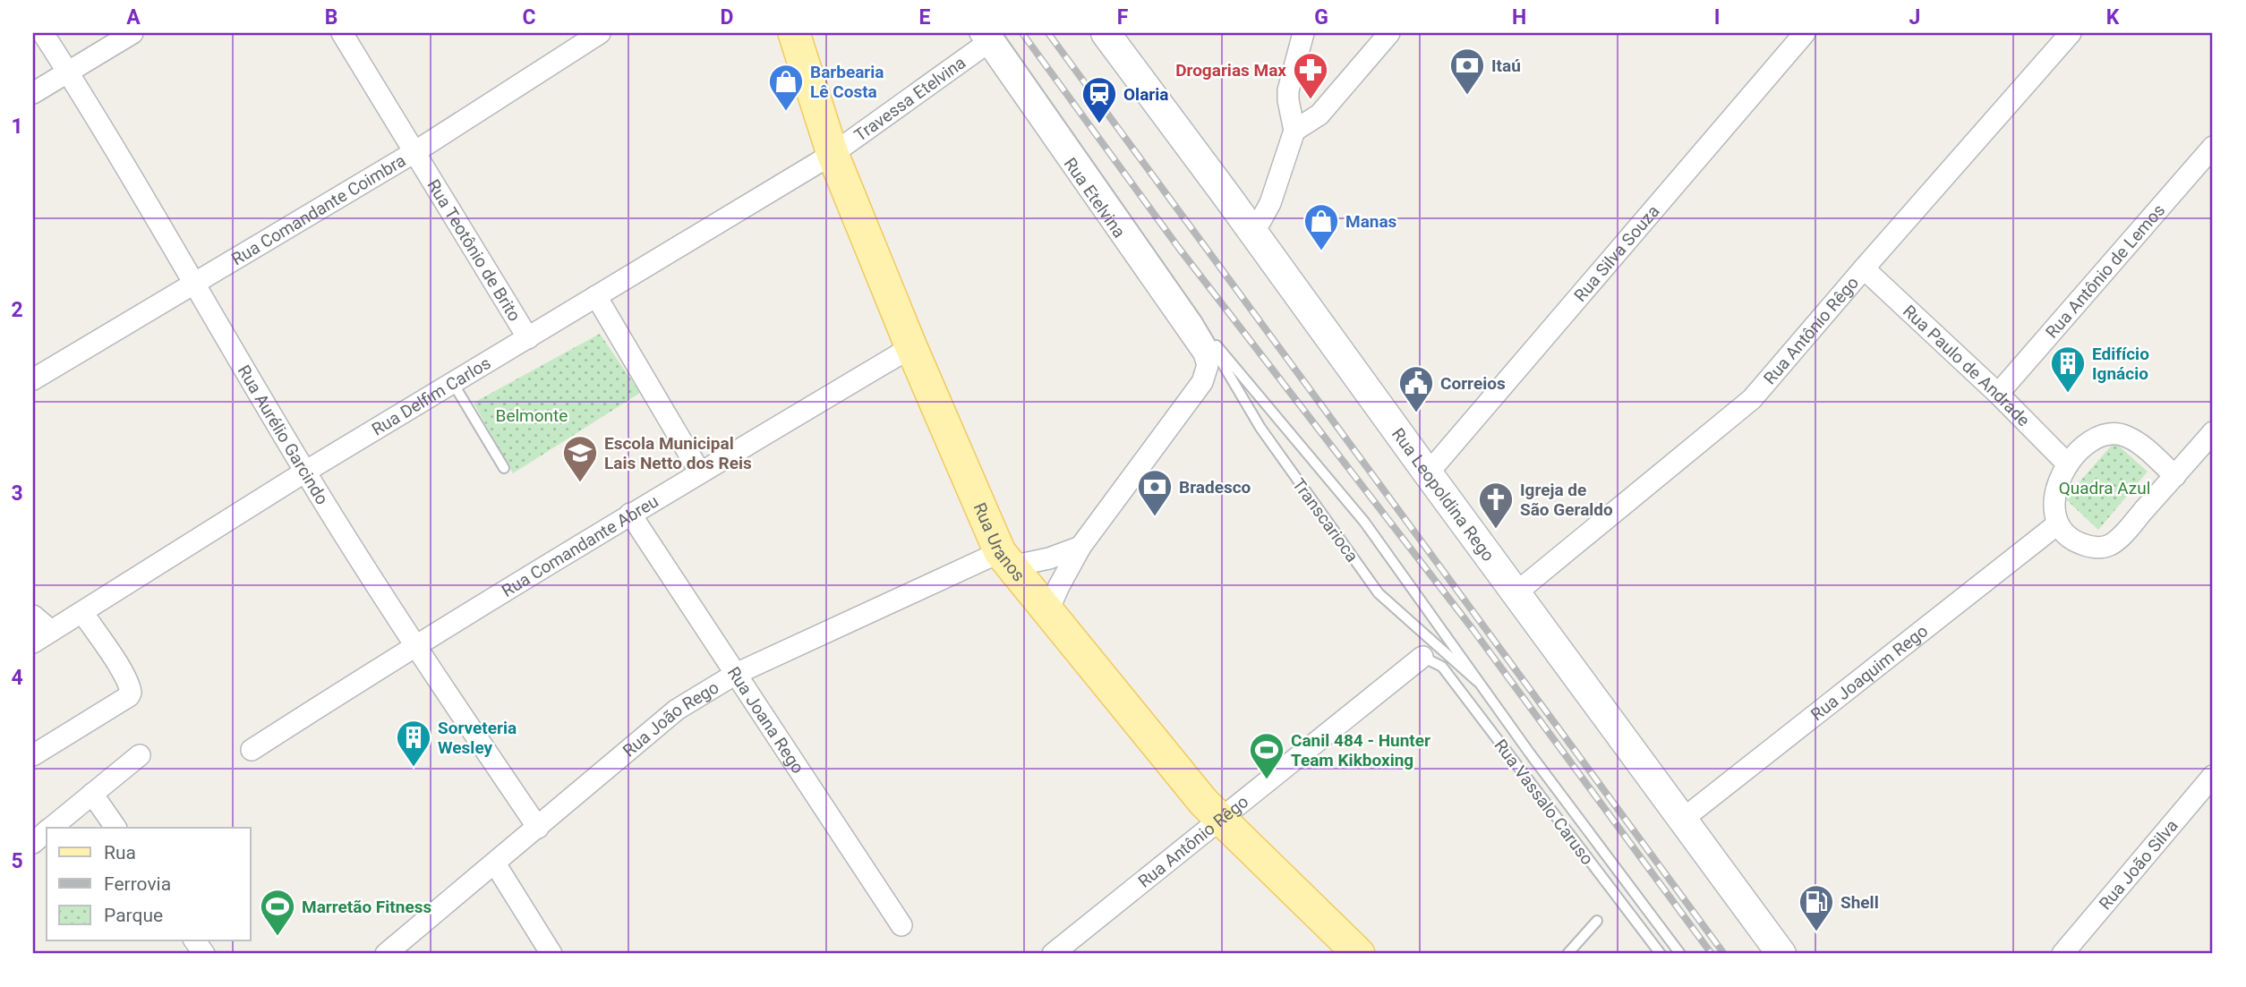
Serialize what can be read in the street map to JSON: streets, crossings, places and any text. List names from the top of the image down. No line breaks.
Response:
{"streets":{"main road":["Rua Leopoldina Rego","Rua Uranos"],"street":["Travessa Etelvina","Rua Etelvina","Rua Comandante Coimbra","Rua Teotônio de Brito","Rua Silva Souza","Rua Antônio de Lemos","Rua Antônio Rêgo","Rua Paulo de Andrade","Rua Delfim Carlos","Rua Aurélio Garcindo","Rua Comandante Abreu","Rua Joaquim Rego","Rua João Rego","Rua Joana Rego","Rua João Silva"],"lane":["Transcarioca","Rua Vassalo Caruso"]},"crossings":[["Travessa Etelvina","Rua Etelvina"],["Travessa Etelvina","Rua Delfim Carlos"],["Travessa Etelvina","Transcarioca"],["Travessa Etelvina","Rua Uranos"],["Rua Etelvina","Transcarioca"],["Rua Etelvina","Rua João Rego"],["Rua Comandante Coimbra","Rua Teotônio de Brito"],["Rua Comandante Coimbra","Rua Aurélio Garcindo"],["Rua Teotônio de Brito","Rua Delfim Carlos"],["Rua Silva Souza","Rua Leopoldina Rego"],["Rua Antônio de Lemos","Rua Paulo de Andrade"],["Rua Antônio Rêgo","Rua Paulo de Andrade"],["Rua Antônio Rêgo","Rua Leopoldina Rego"],["Rua Antônio Rêgo","Rua Uranos"],["Rua Antônio Rêgo","Rua Vassalo Caruso"],["Rua Paulo de Andrade","Rua Joaquim Rego"],["Rua Delfim Carlos","Rua Aurélio Garcindo"],["Rua Delfim Carlos","Rua Uranos"],["Rua Aurélio Garcindo","Rua Comandante Abreu"],["Rua Aurélio Garcindo","Rua João Rego"],["Rua Leopoldina Rego","Rua Joaquim Rego"],["Rua Uranos","Rua Comandante Abreu"],["Rua Uranos","Rua João Rego"],["Rua Comandante Abreu","Rua Joana Rego"],["Rua João Rego","Rua Joana Rego"]],"parks":["Belmonte","Quadra Azul"],"places":{"bank":["Itaú","Bradesco"],"pharmacy":["Drogarias Max"],"shop":["Barbearia Lê Costa","Manas"],"station":["Olaria"],"building":["Edifício Ignácio","Sorveteria Wesley"],"public building":["Correios"],"school or university":["Escola Municipal Lais Netto dos Reis"],"church":["Igreja de São Geraldo"],"sports":["Canil 484 - Hunter Team Kikboxing","Marretão Fitness"],"fuel station":["Shell"]},"legend":["Rua","Ferrovia","Parque"],"grid":{"columns":["A","B","C","D","E","F","G","H","I","J","K"],"rows":["1","2","3","4","5"]}}
